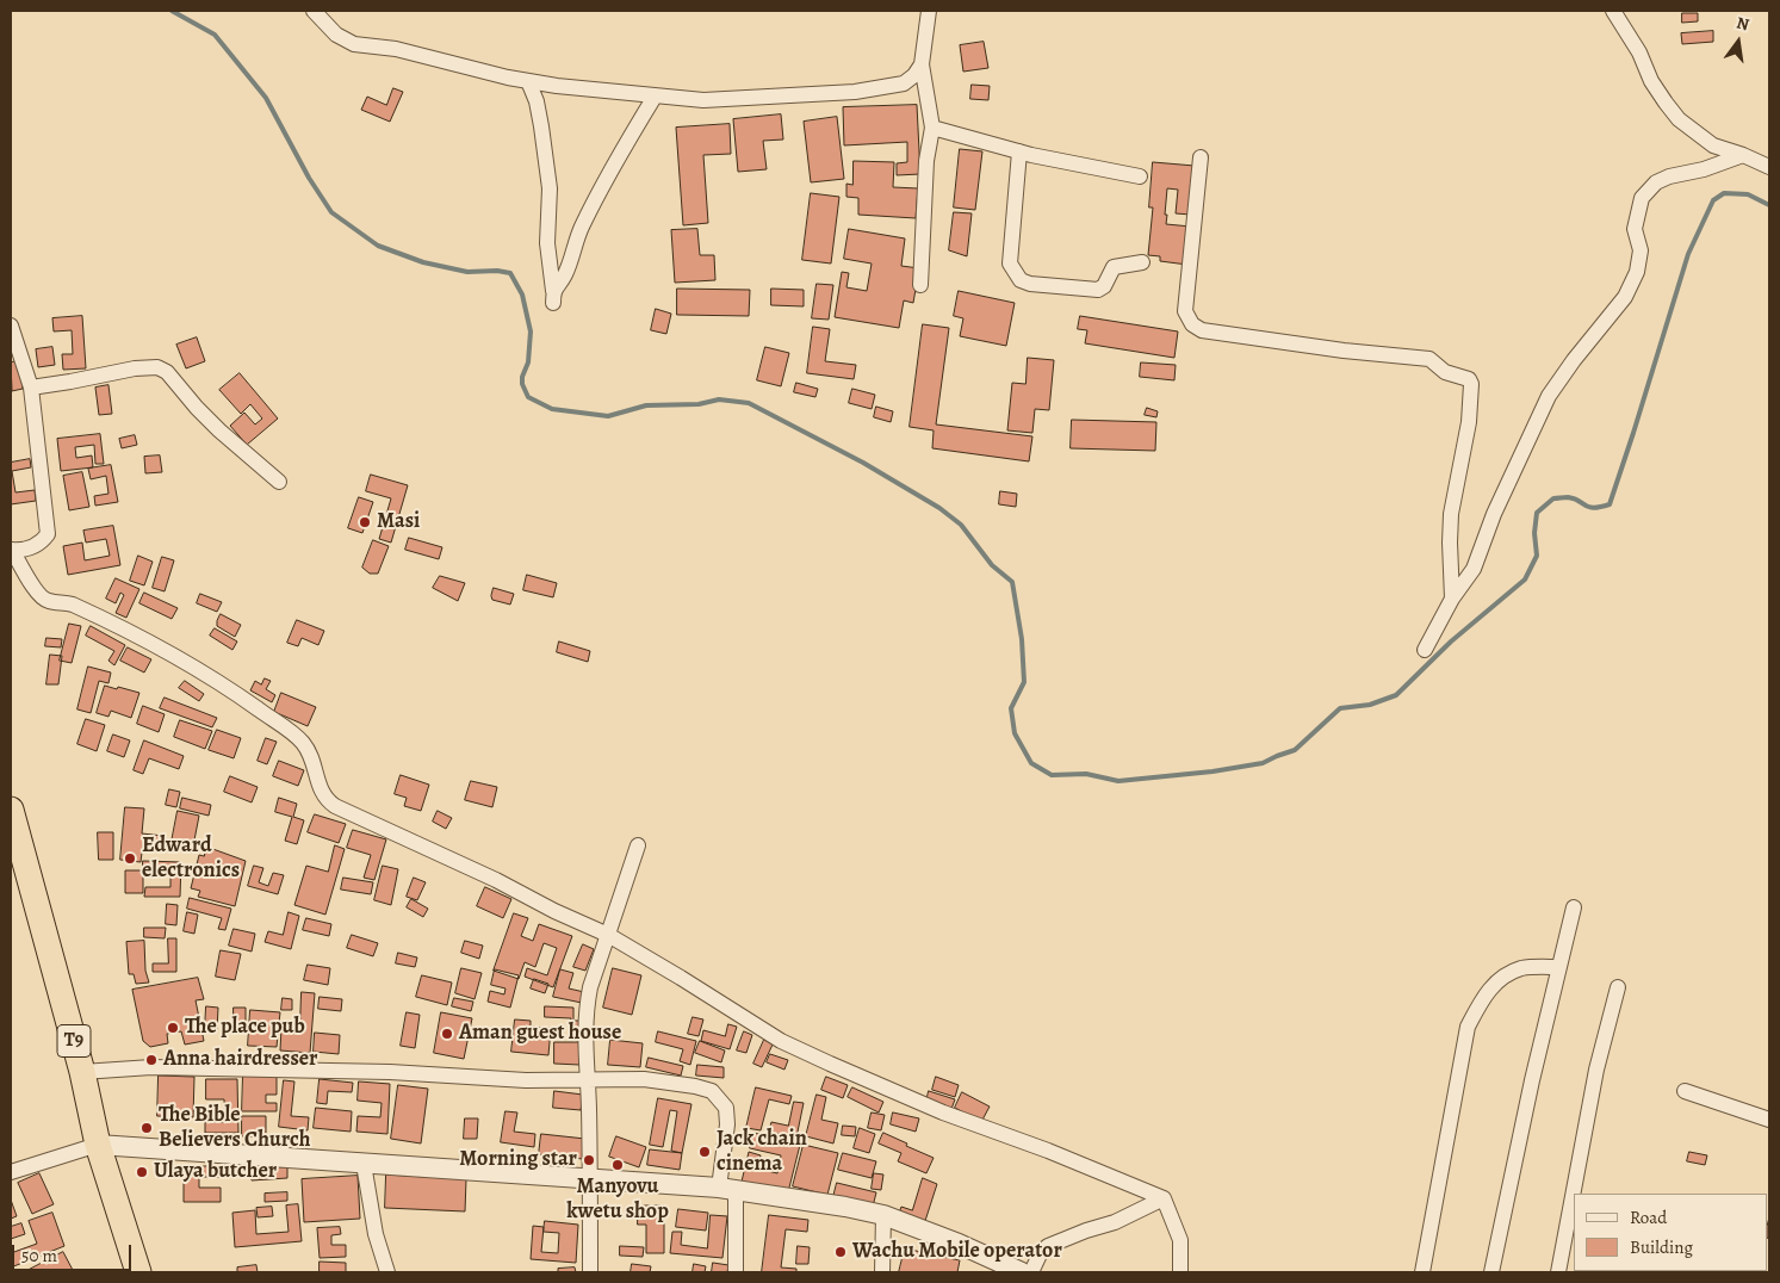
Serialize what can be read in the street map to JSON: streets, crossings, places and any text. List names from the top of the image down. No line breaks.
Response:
{"streets":{"highway":["T9"]},"places":["Masi","Edward electronics","The place pub","Aman guest house","Anna hairdresser","The Bible Believers Church","Jack chain cinema","Morning star","Manyovu kwetu shop","Ulaya butcher","Wachu Mobile operator"],"legend":["Road","Building"],"scale_bar":"50 m","north":"top"}
